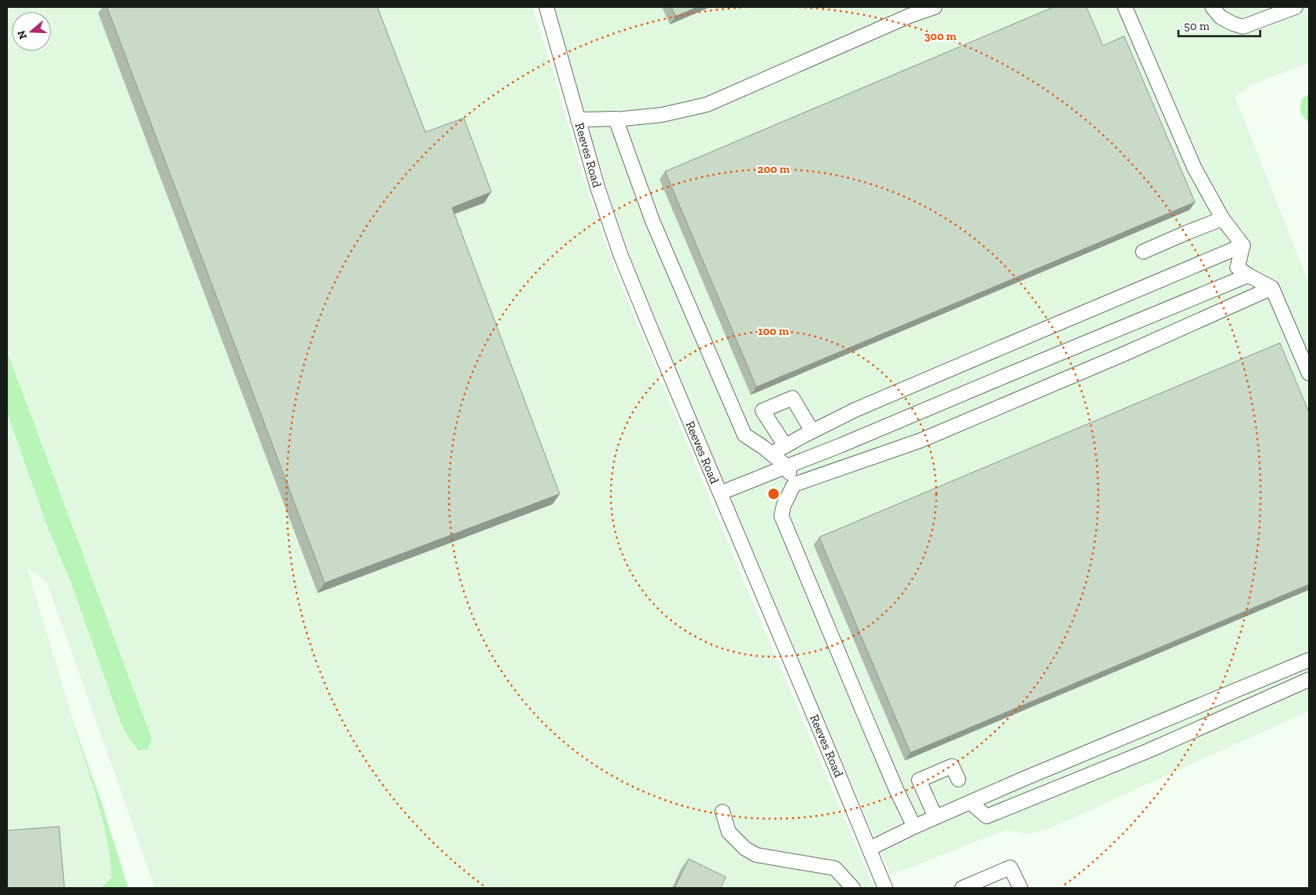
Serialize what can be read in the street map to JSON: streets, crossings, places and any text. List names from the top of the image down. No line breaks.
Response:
{"streets":{"street":["Reeves Road"]},"scale_bar":"50 m","north":"left","rings":["300 m","200 m","100 m"]}
